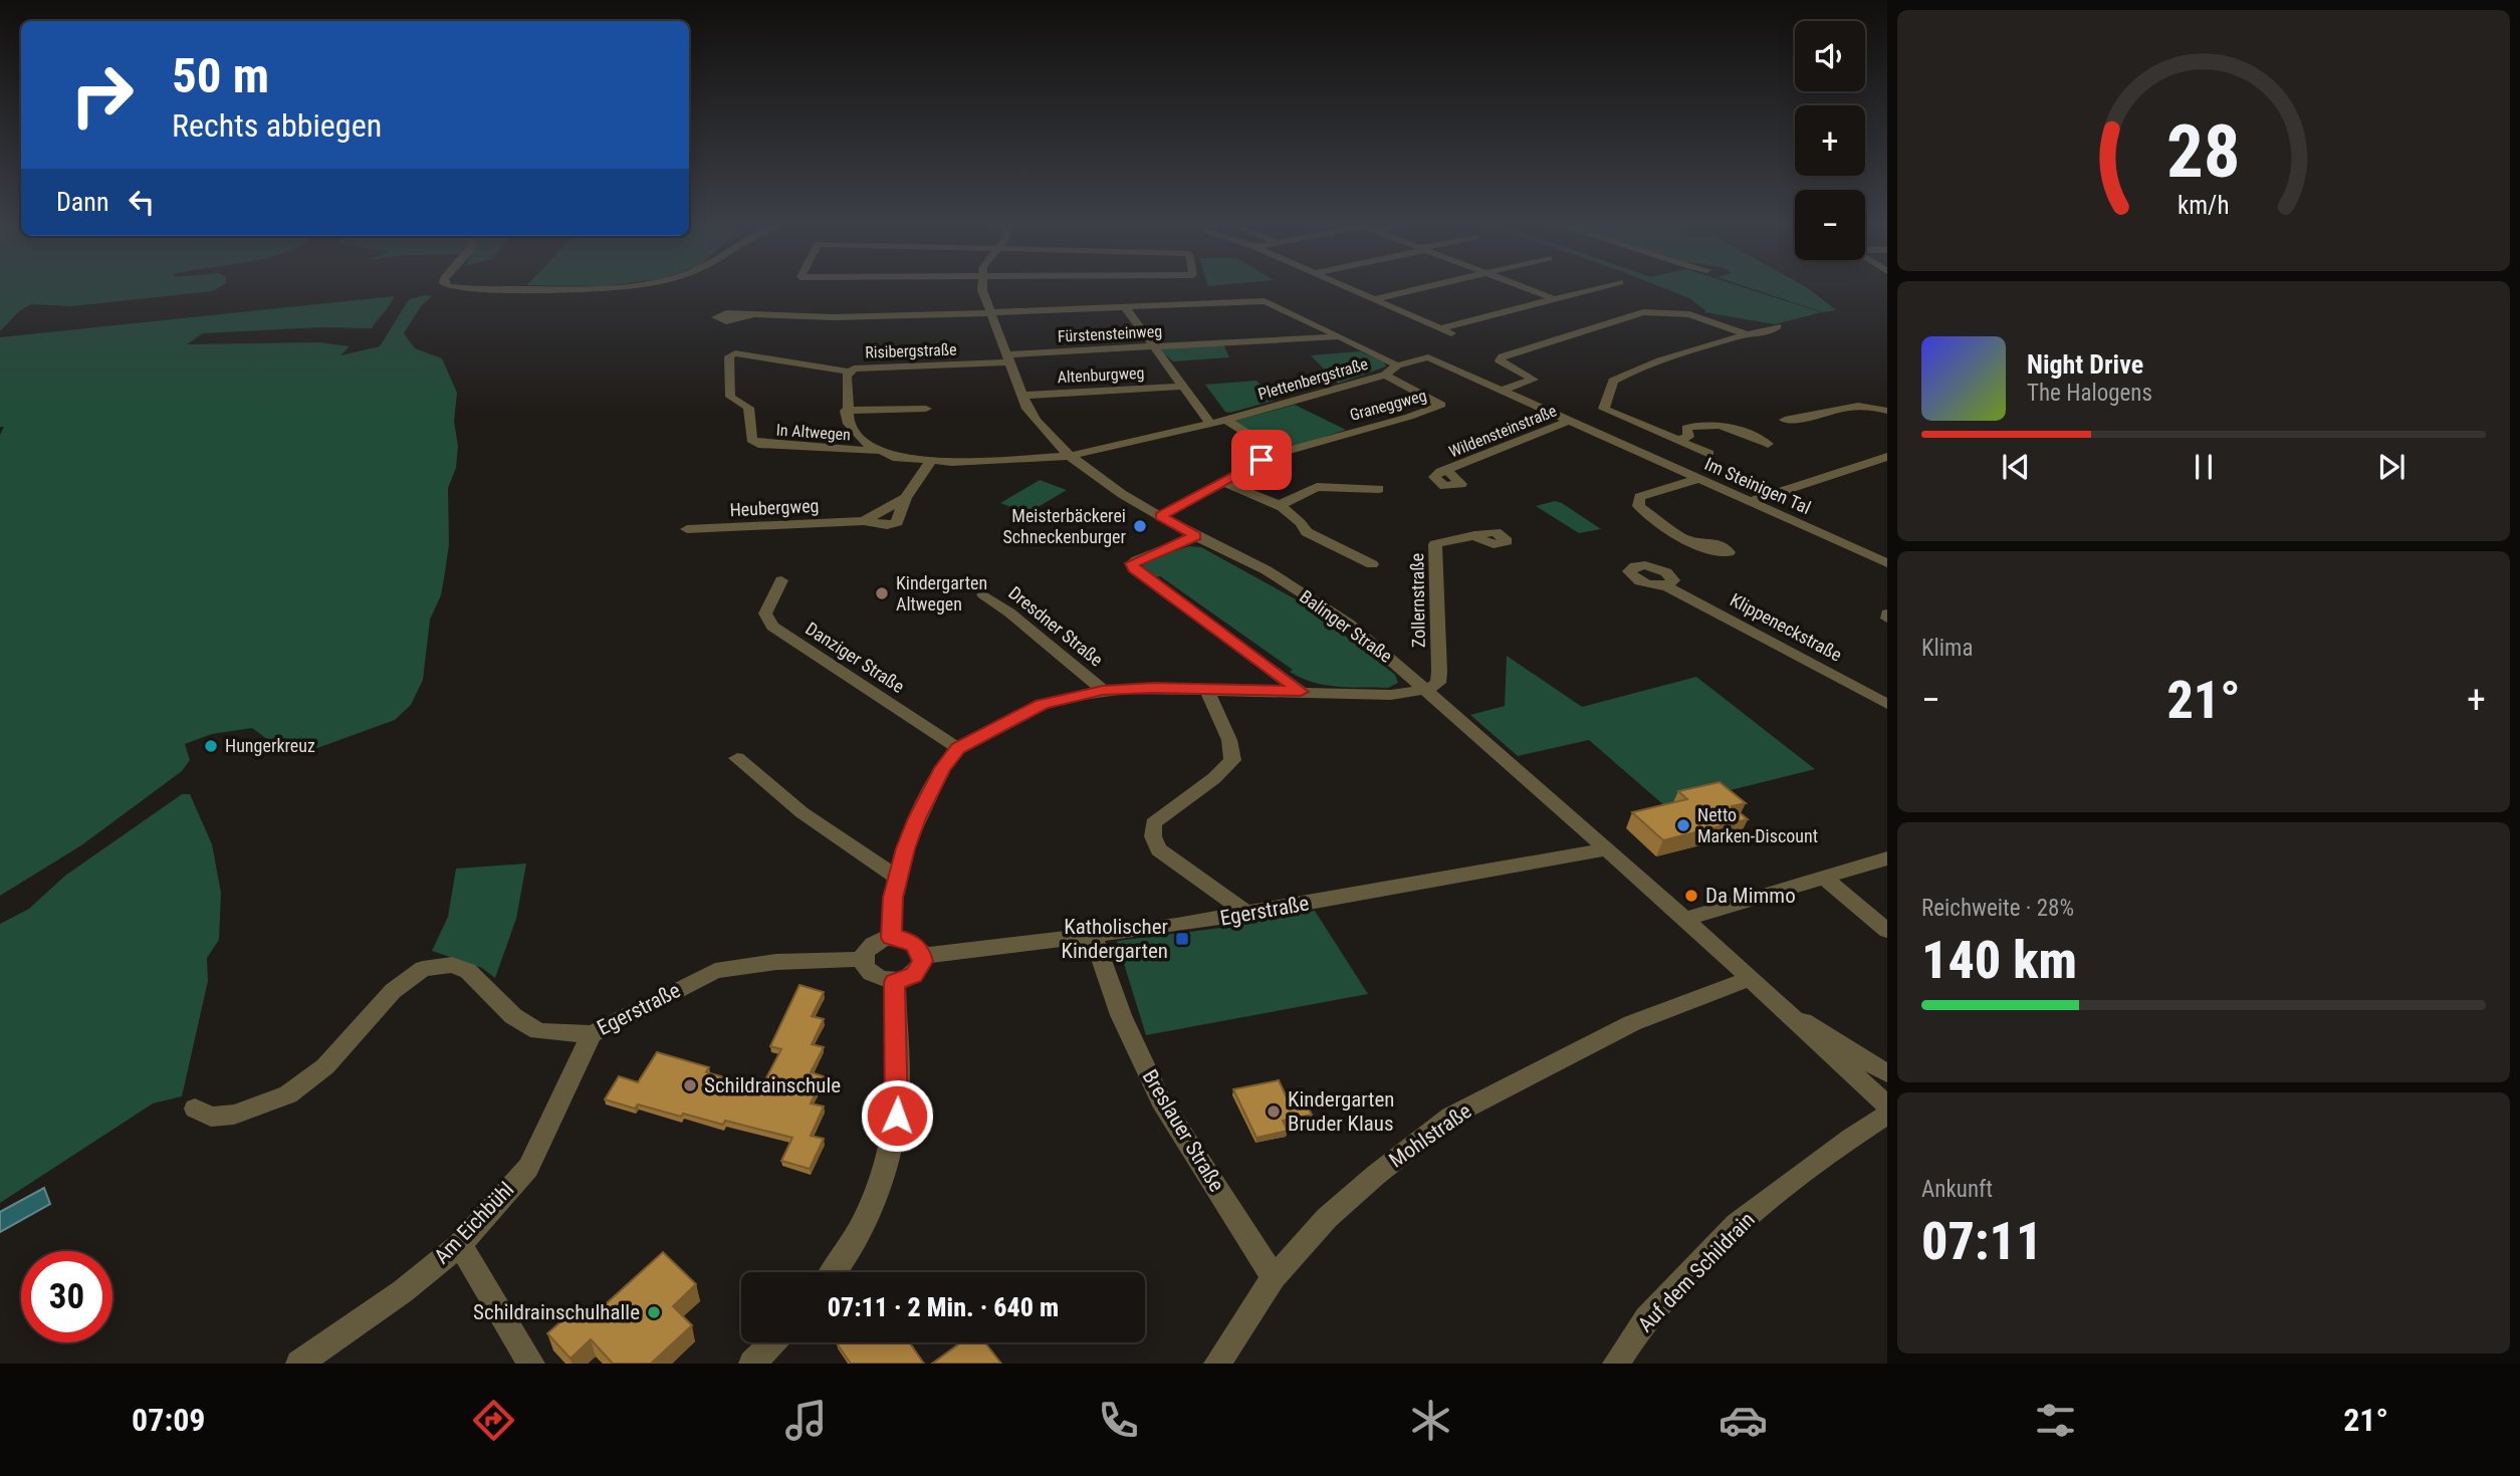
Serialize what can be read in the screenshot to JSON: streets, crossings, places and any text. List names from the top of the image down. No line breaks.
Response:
{"streets":{"street":["Fürstensteinweg","Risibergstraße","Altenburgweg","Plettenbergstraße","Graneggweg","Wildensteinstraße","In Altwegen","Im Steinigen Tal","Heubergweg","Zollernstraße","Dresdner Straße","Balinger Straße","Klippeneckstraße","Danziger Straße","Egerstraße","Breslauer Straße","Mohlstraße","Am Eichbühl","Auf dem Schildrain"]},"crossings":[["Fürstensteinweg","Risibergstraße"],["Fürstensteinweg","Plettenbergstraße"],["Fürstensteinweg","Balinger Straße"],["Risibergstraße","In Altwegen"],["Risibergstraße","Balinger Straße"],["Altenburgweg","Balinger Straße"],["Plettenbergstraße","Graneggweg"],["Plettenbergstraße","Im Steinigen Tal"],["Plettenbergstraße","Balinger Straße"],["Graneggweg","Balinger Straße"],["Wildensteinstraße","Im Steinigen Tal"],["Zollernstraße","Balinger Straße"],["Balinger Straße","Egerstraße"],["Balinger Straße","Mohlstraße"],["Egerstraße","Breslauer Straße"],["Egerstraße","Am Eichbühl"],["Breslauer Straße","Mohlstraße"]],"places":{"other":["Meisterbäckerei Schneckenburger","Kindergarten Altwegen","Hungerkreuz","Netto Marken-Discount","Da Mimmo","Schildrainschule","Kindergarten Bruder Klaus","Schildrainschulhalle"],"transit":["Katholischer Kindergarten"]},"page":{"map_buttons":["+","−"],"turn":["50 m","Rechts abbiegen"],"then":"Dann","song":["Night Drive","The Halogens"],"tile":["Klima",["Reichweite · 28%","140 km"],["Ankunft","07:11"]],"heat":["−","21°","+"],"limit":"30","trip":"07:11 · 2 Min. · 640 m","tabs":["07:09","21°"],"gauge":["28","km/h"]}}
